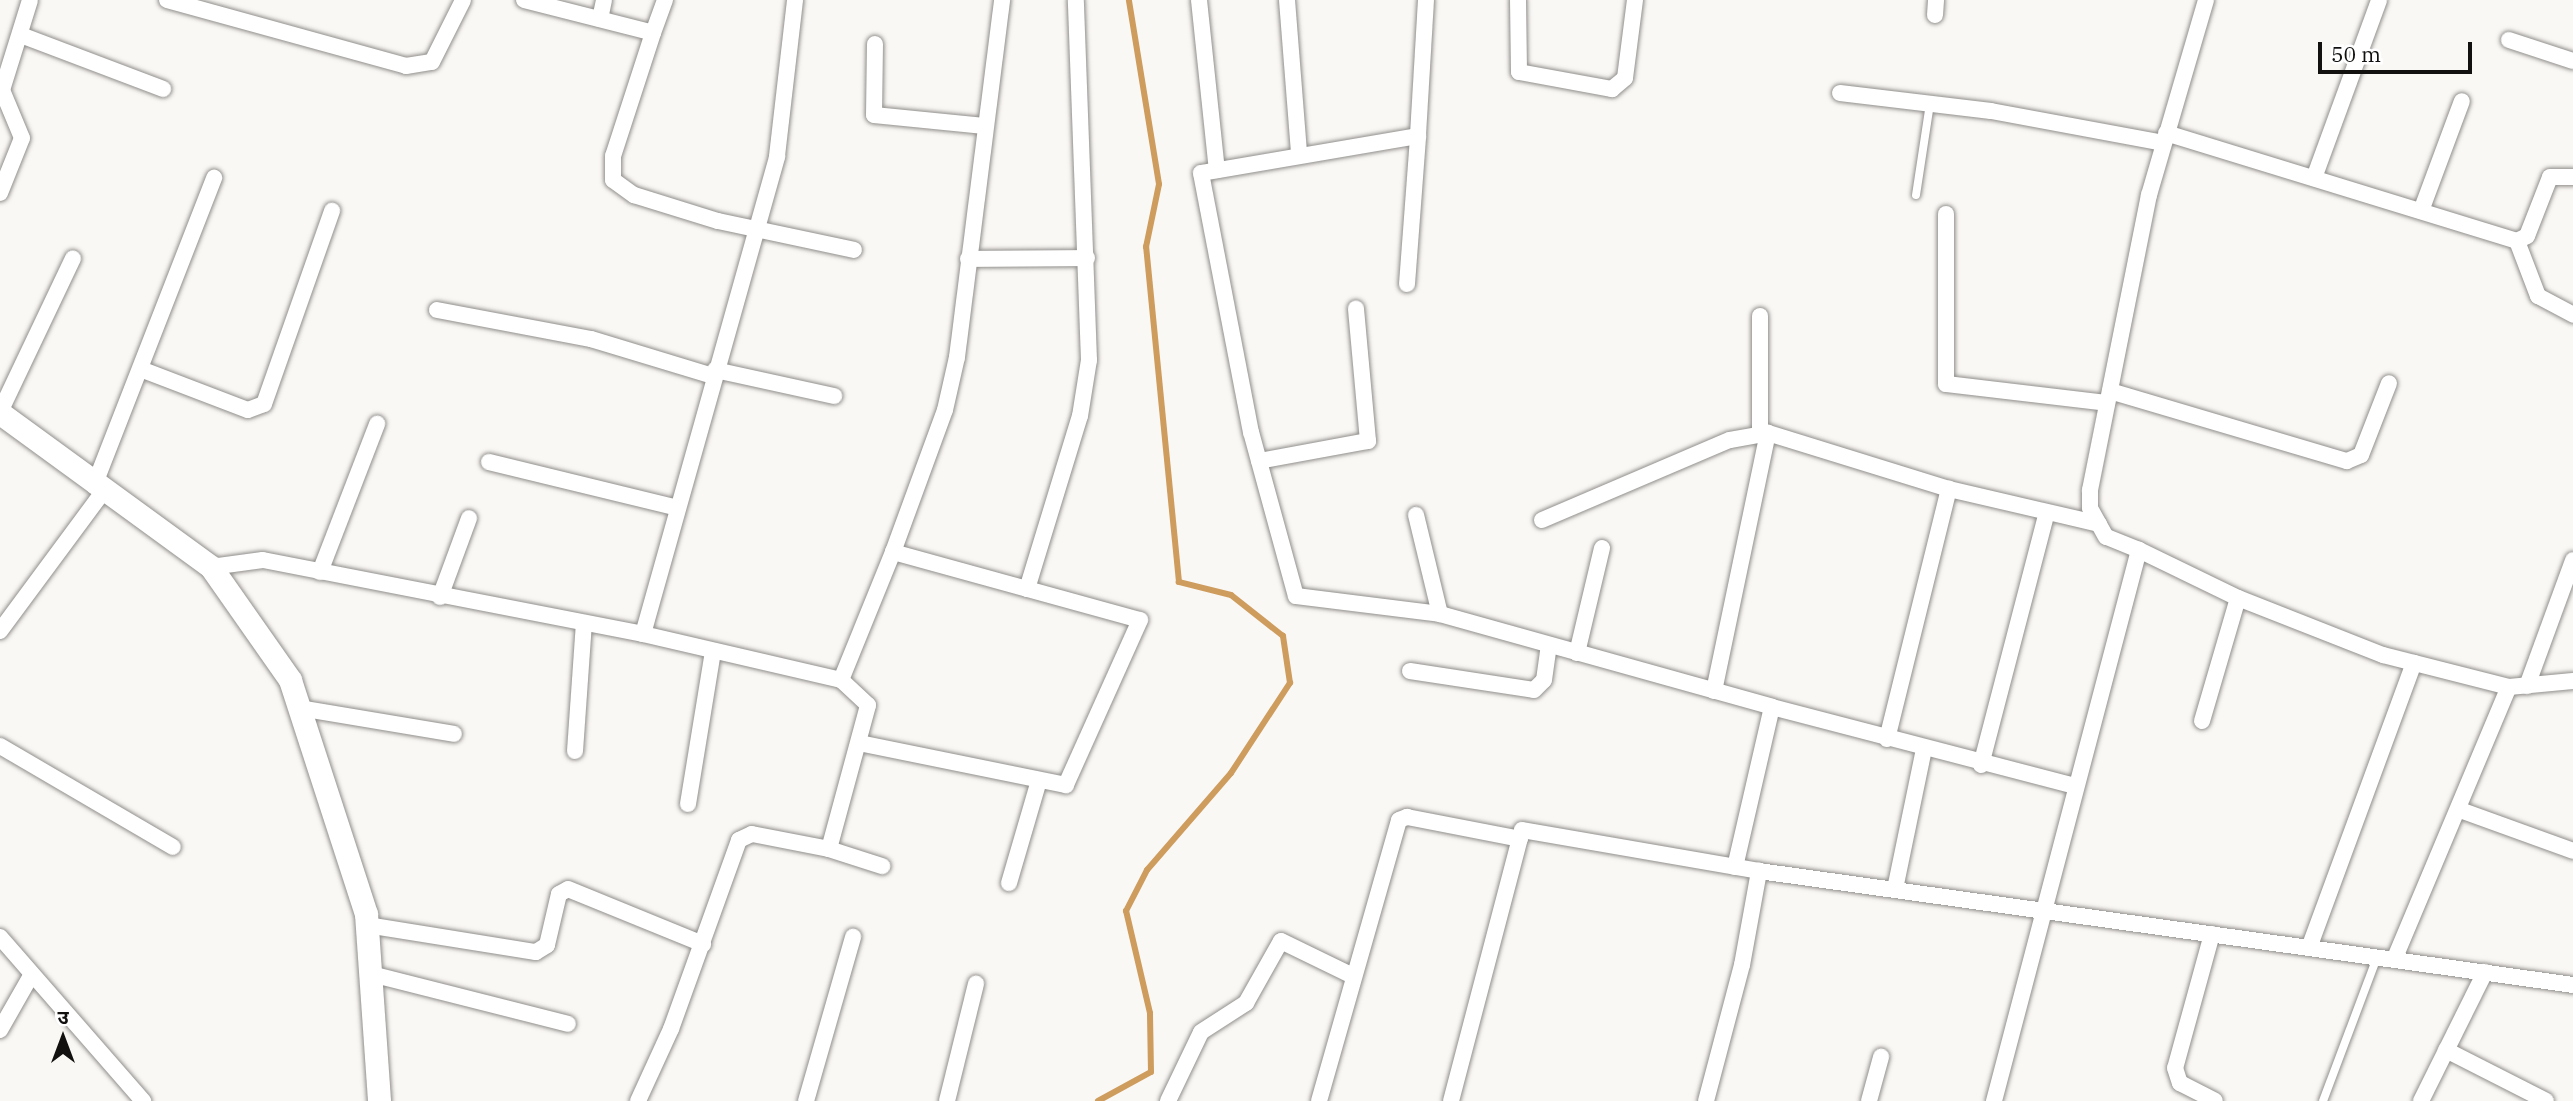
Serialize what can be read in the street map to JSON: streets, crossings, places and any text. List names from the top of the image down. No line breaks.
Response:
{"scale_bar":"50 m","north":"top"}
